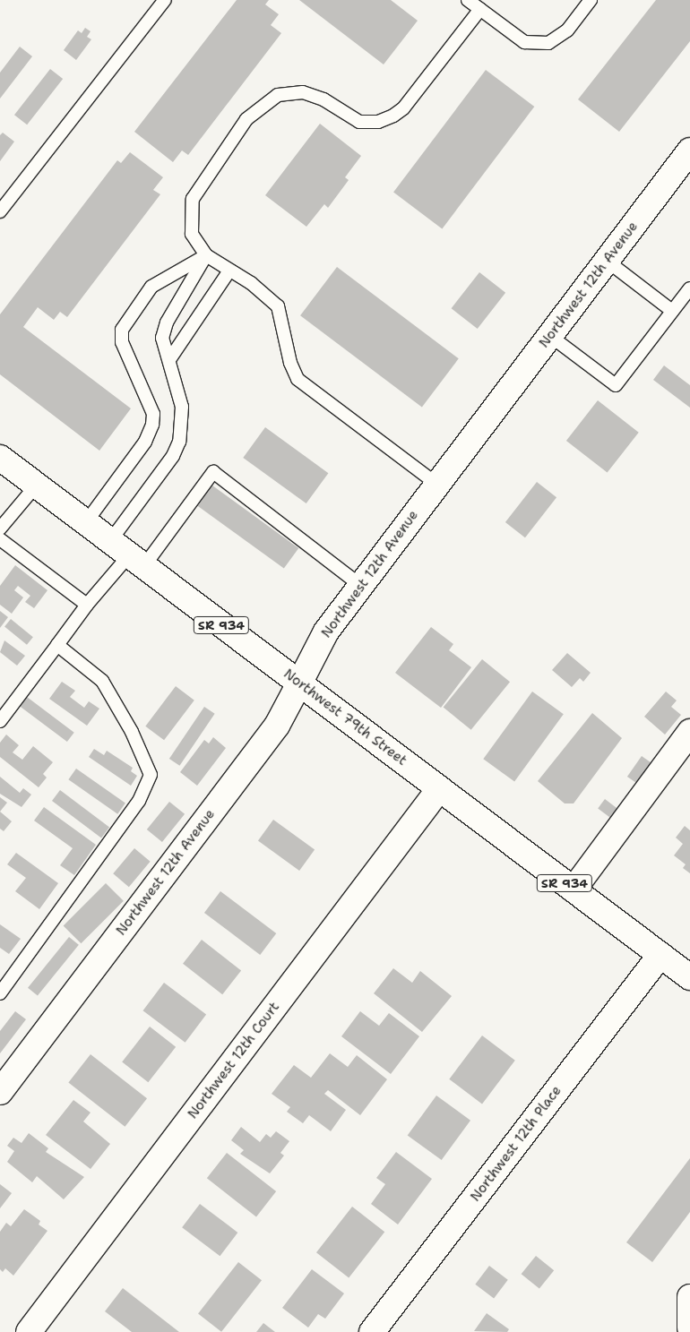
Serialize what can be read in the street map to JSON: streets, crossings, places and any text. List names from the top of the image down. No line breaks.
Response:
{"streets":{"street":["Northwest 12th Avenue","SR 934","Northwest 79th Street","Northwest 12th Court","Northwest 12th Place"]},"crossings":[["Northwest 12th Avenue","Northwest 79th Street"],["Northwest 79th Street","Northwest 12th Court"],["Northwest 79th Street","Northwest 12th Place"]]}
